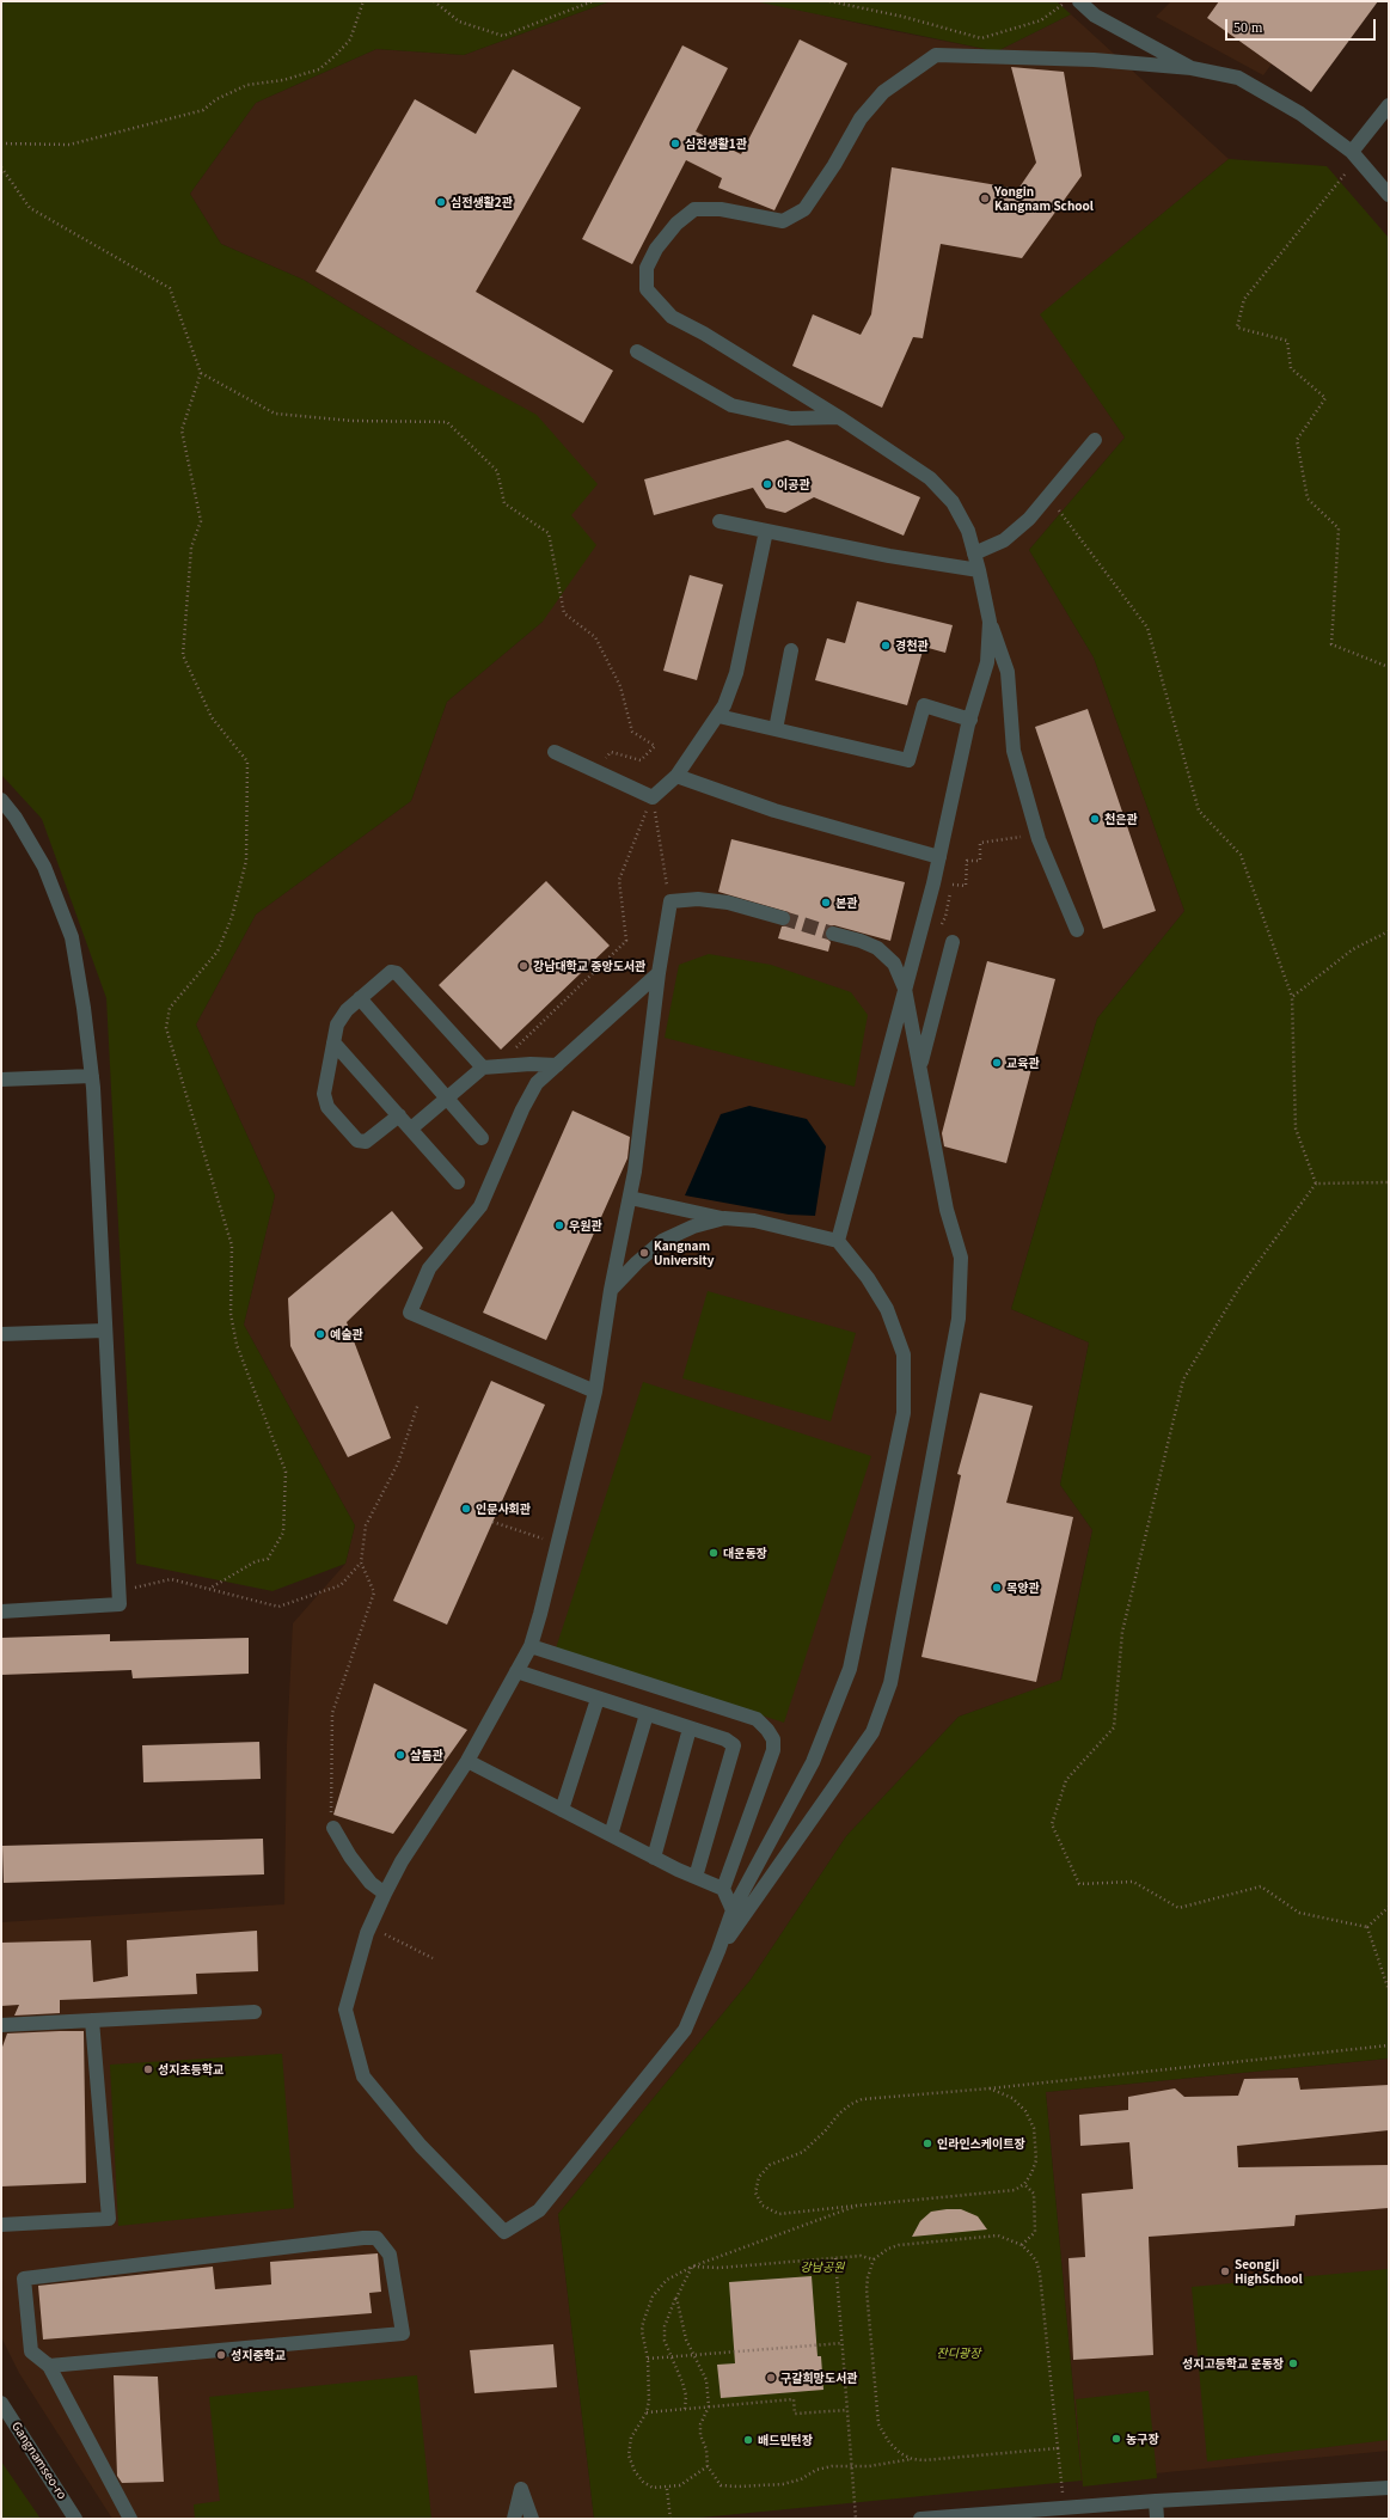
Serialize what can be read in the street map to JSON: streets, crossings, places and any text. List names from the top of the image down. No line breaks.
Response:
{"streets":{"street":["Gangnamseo-ro"]},"parks":["강남공원","잔디광장"],"places":["심전생활1관","Yongin Kangnam School","심전생활2관","이공관","경천관","천은관","본관","강남대학교 중앙도서관","교육관","우원관","Kangnam University","예술관","인문사회관","대운동장","목양관","샬롬관","성지초등학교","인라인스케이트장","Seongji HighSchool","성지중학교","성지고등학교 운동장","구갈희망도서관","농구장","배드민턴장"],"scale_bar":"50 m"}
